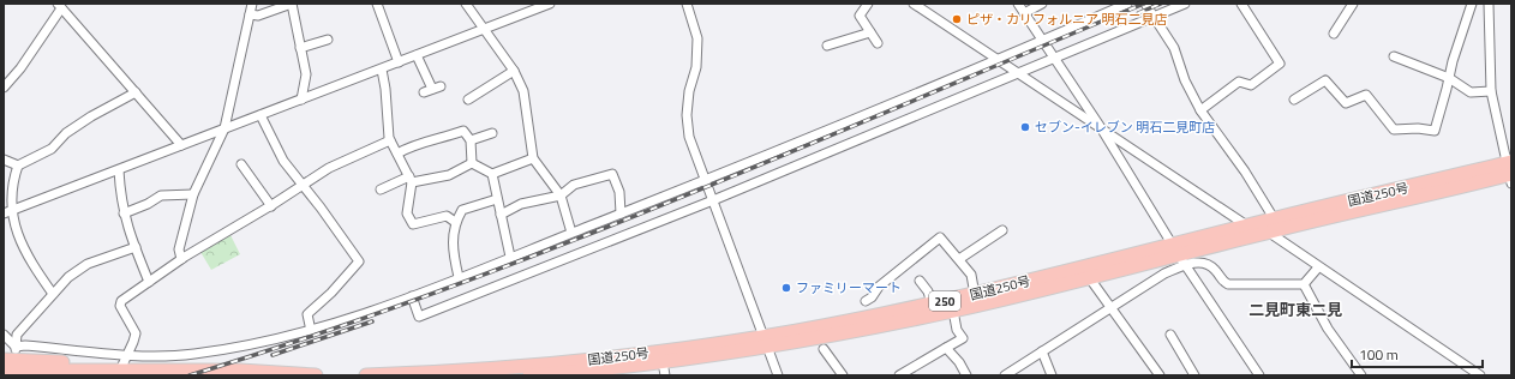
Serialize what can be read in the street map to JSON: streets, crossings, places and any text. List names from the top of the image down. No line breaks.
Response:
{"streets":{"highway":["国道250号","250"]},"districts":["二見町東二見"],"places":["ピザ・カリフォルニア 明石二見店","セブン-イレブン 明石二見町店","ファミリーマート"],"scale_bar":"100 m"}
